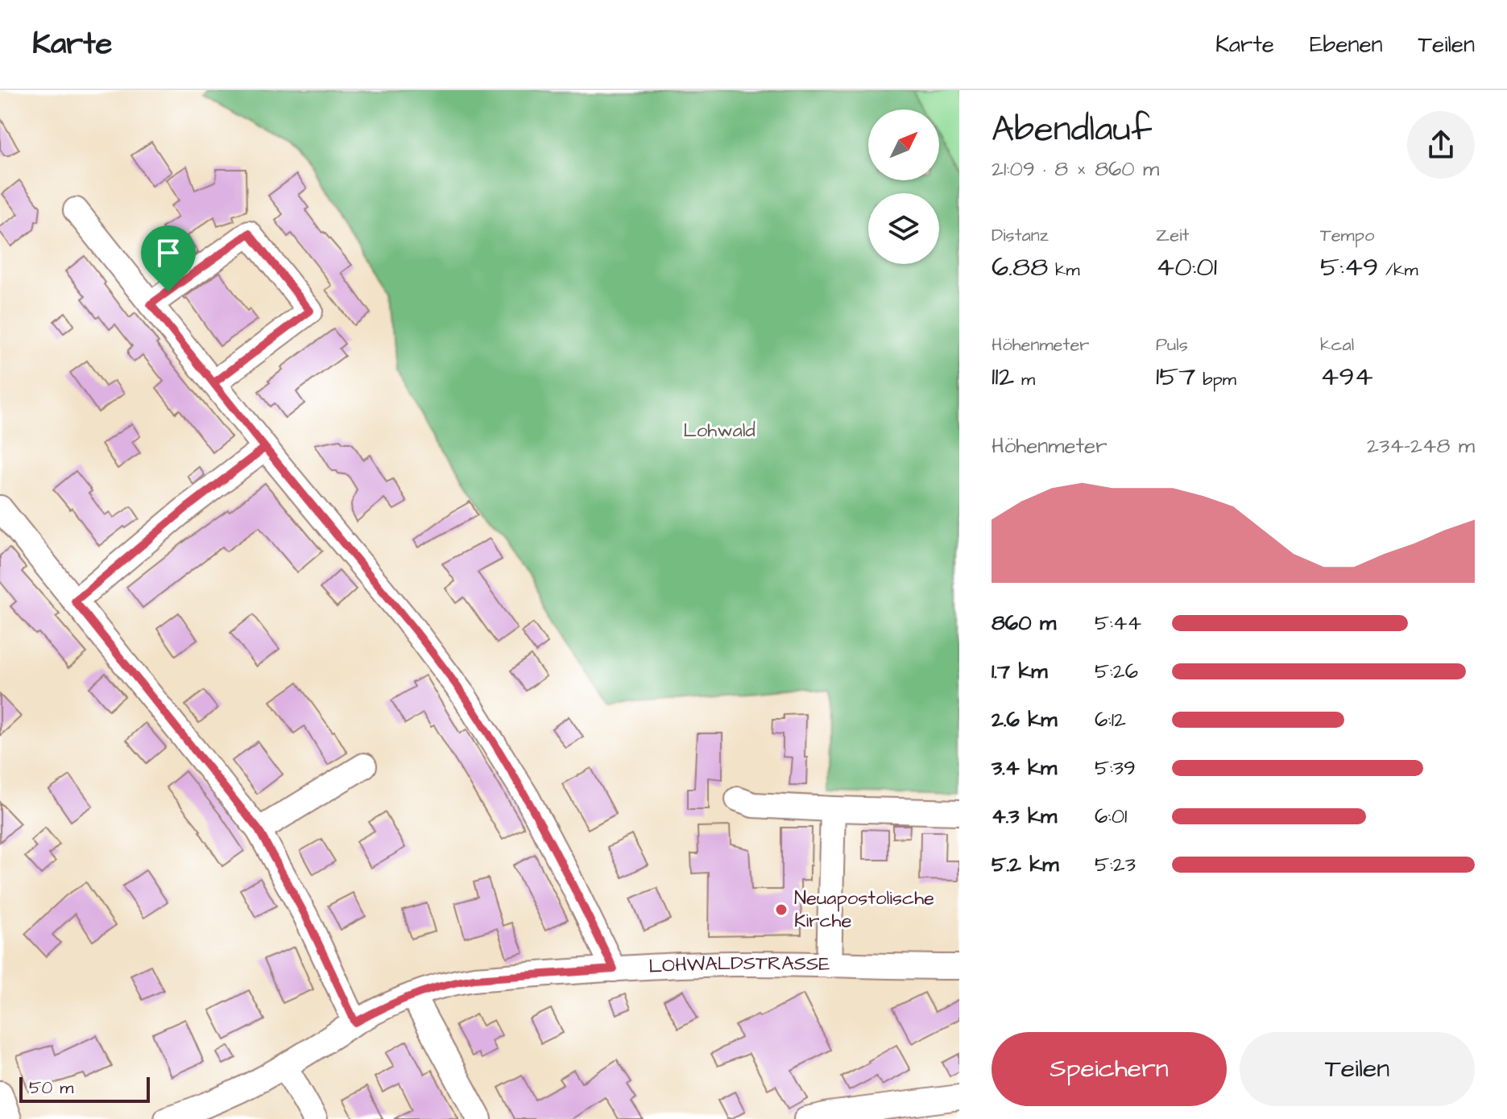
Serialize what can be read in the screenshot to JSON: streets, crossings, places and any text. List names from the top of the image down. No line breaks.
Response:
{"streets":{"street":["LOHWALDSTRASSE"]},"parks":["Lohwald"],"places":["Neuapostolische Kirche"],"scale_bar":"50 m","north":"top right","page":{"header":"Karte","nav":["Karte","Ebenen","Teilen"],"heading":["Abendlauf","21:09 · 8 × 860 m"],"stats":[["Distanz","6.88 km"],["Zeit","40:01"],["Tempo","5:49 /km"],["Höhenmeter","112 m"],["Puls","157 bpm"],["kcal","494"]],"chart":["Höhenmeter","234–248 m"],"list":[{"name":"860 m","note":"5:44"},{"name":"1.7 km","note":"5:26"},{"name":"2.6 km","note":"6:12"},{"name":"3.4 km","note":"5:39"},{"name":"4.3 km","note":"6:01"},{"name":"5.2 km","note":"5:23"}],"buttons":["Speichern","Teilen"],"scale":"50 m"}}
